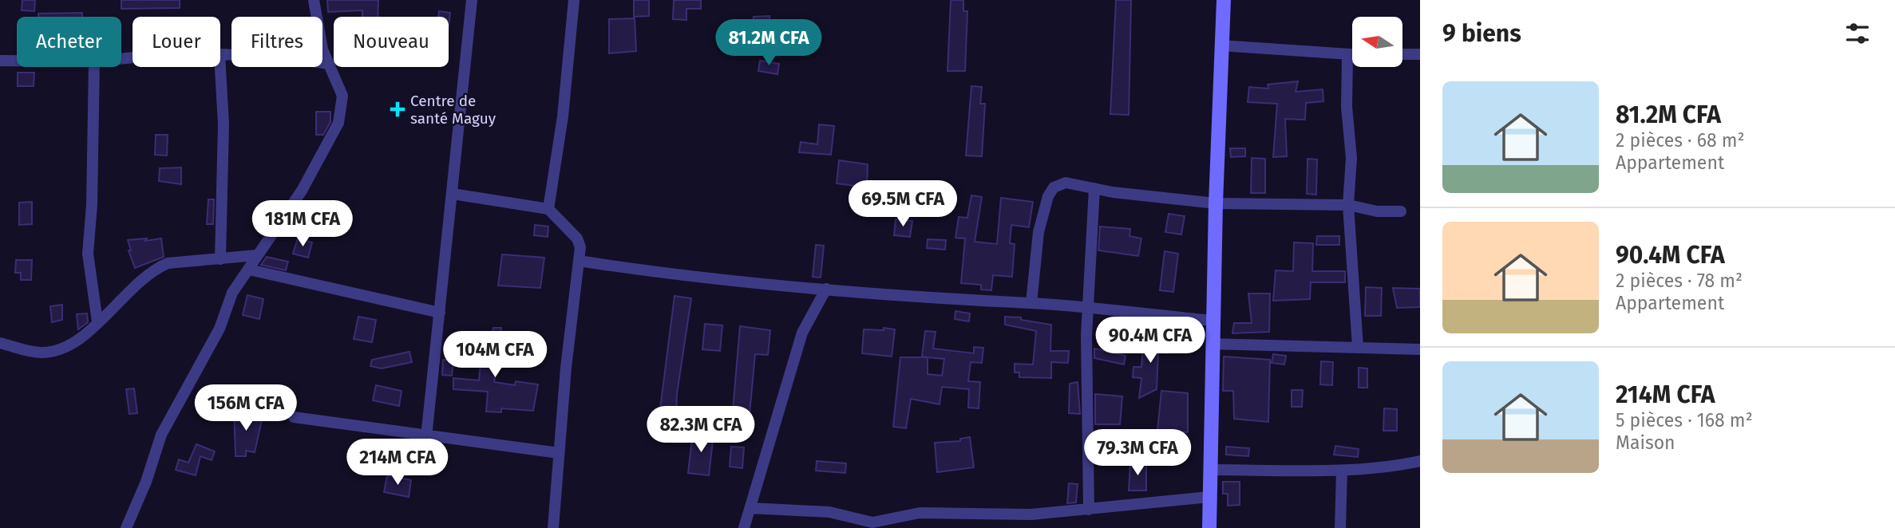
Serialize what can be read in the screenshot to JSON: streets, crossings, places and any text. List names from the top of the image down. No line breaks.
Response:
{"places":{"health":["Centre de santé Maguy"]},"north":"left","page":{"heading":"9 biens","chip":["Acheter","Louer","Filtres","Nouveau"],"price":["81.2M CFA","69.5M CFA","181M CFA","90.4M CFA","104M CFA","156M CFA","82.3M CFA","79.3M CFA","214M CFA"],"list":[{"name":"81.2M CFA","note":"2 pièces · 68 m² · Appartement"},{"name":"90.4M CFA","note":"2 pièces · 78 m² · Appartement"},{"name":"214M CFA","note":"5 pièces · 168 m² · Maison"}]}}
